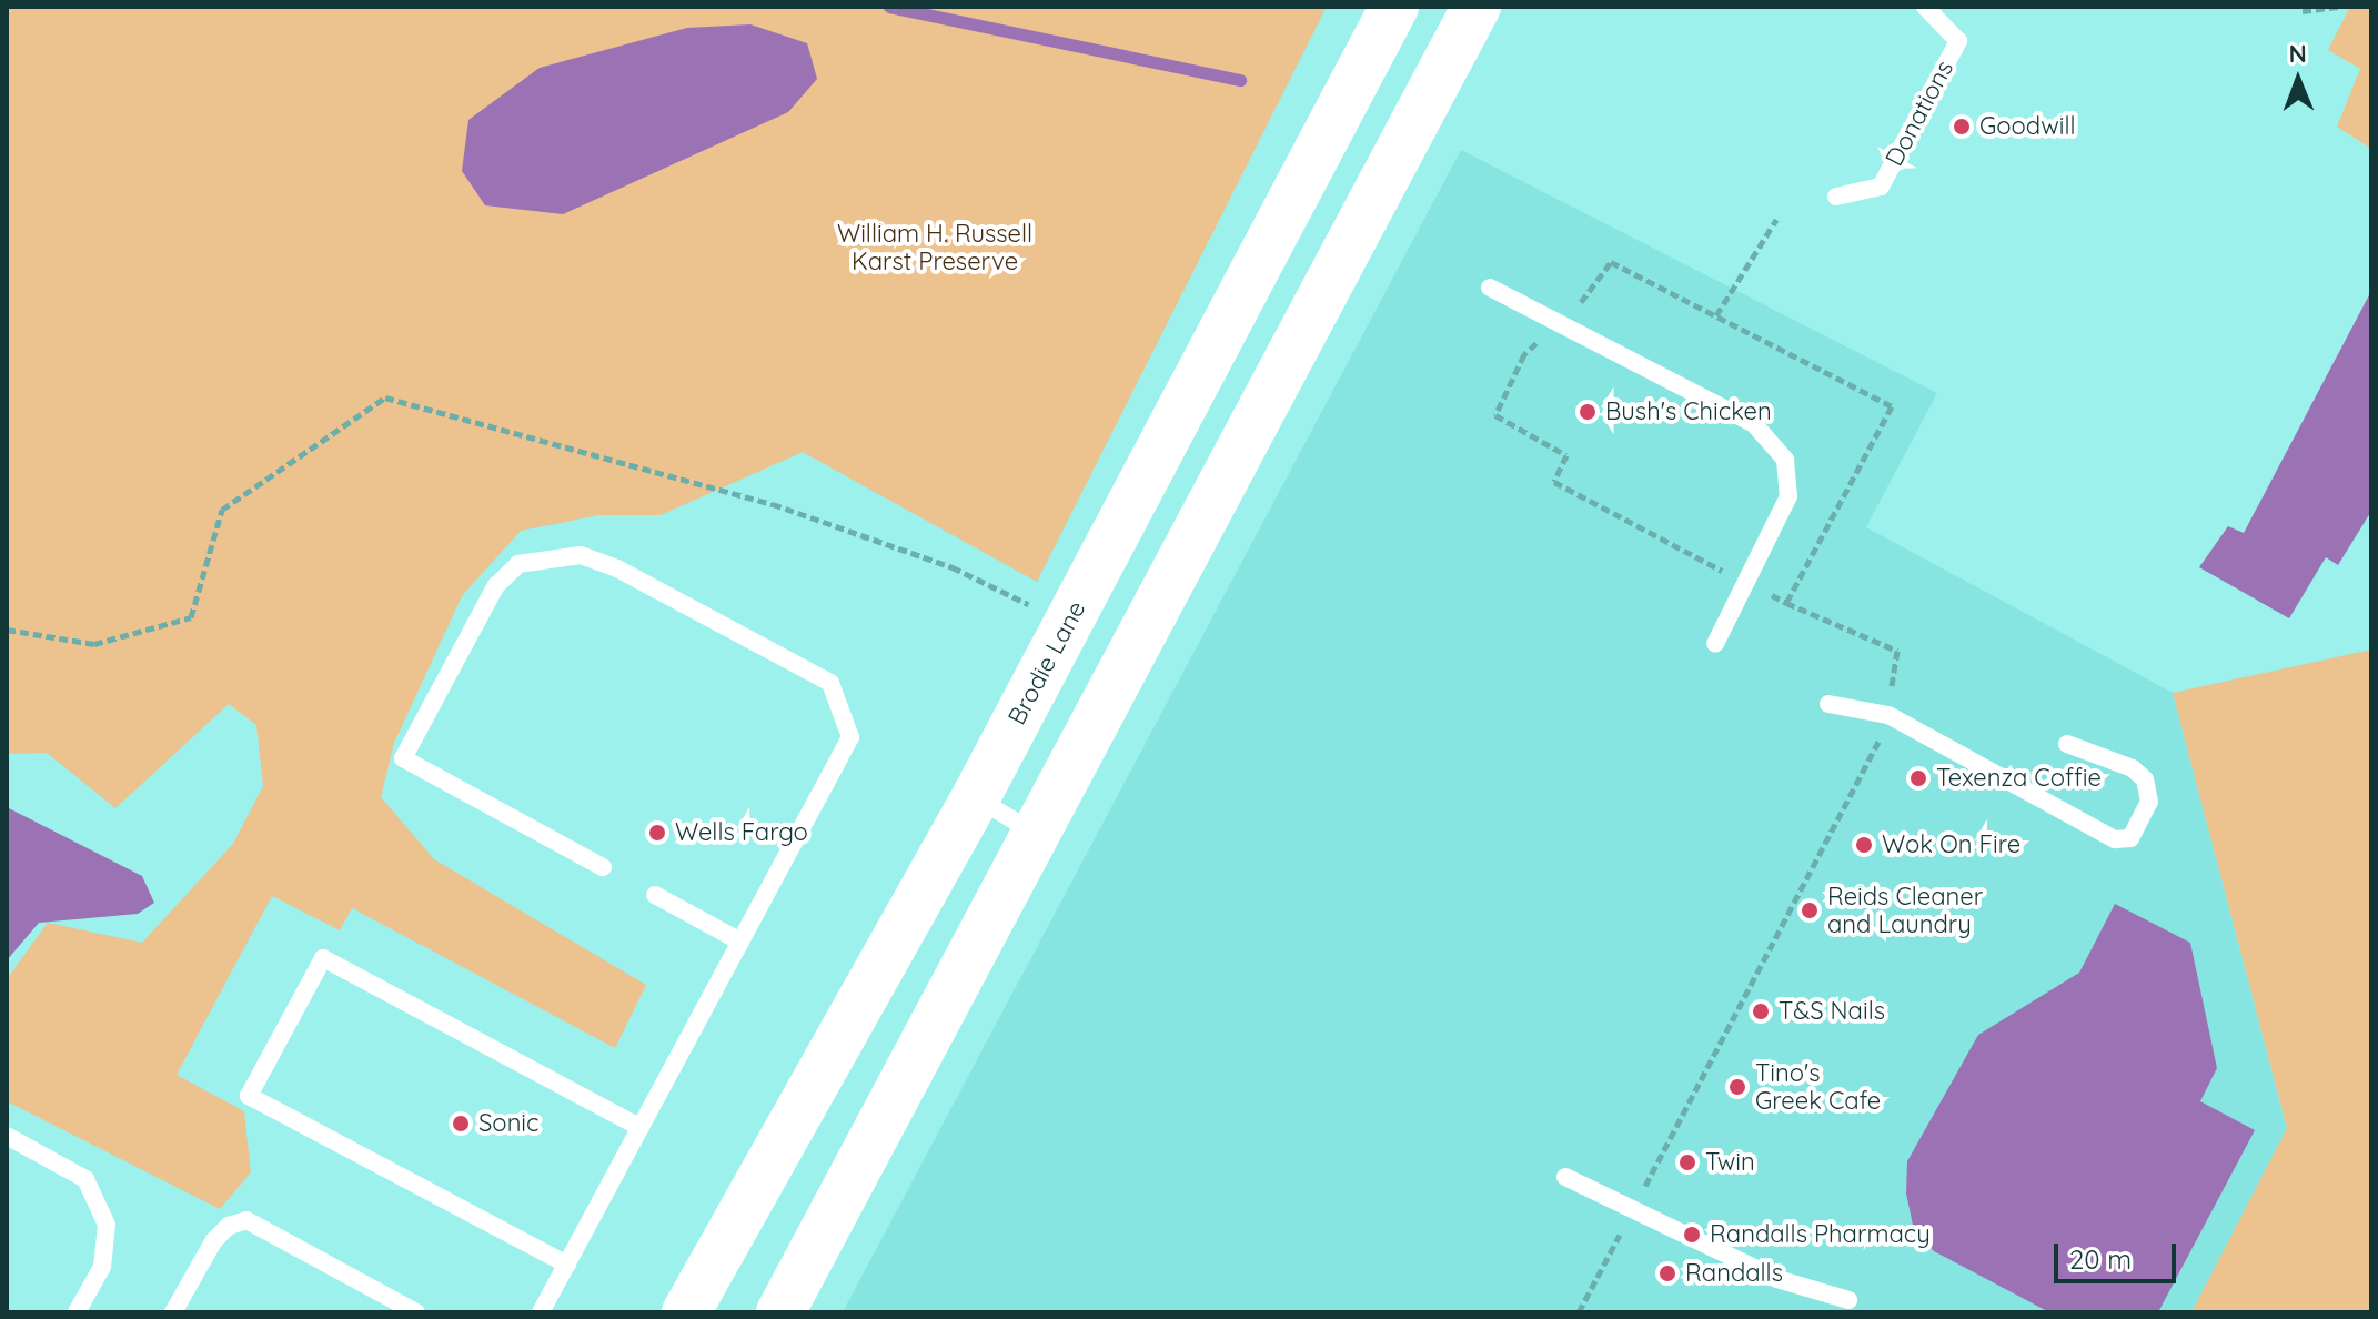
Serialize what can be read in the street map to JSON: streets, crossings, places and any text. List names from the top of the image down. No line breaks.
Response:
{"streets":{"main road":["Brodie Lane"],"lane":["Donations"]},"parks":["William H. Russell Karst Preserve"],"places":["Goodwill","Bush's Chicken","Texenza Coffie","Wells Fargo","Wok On Fire","Reids Cleaner and Laundry","T&S Nails","Tino's Greek Cafe","Sonic","Twin","Randalls Pharmacy","Randalls"],"scale_bar":"20 m","north":"top"}
